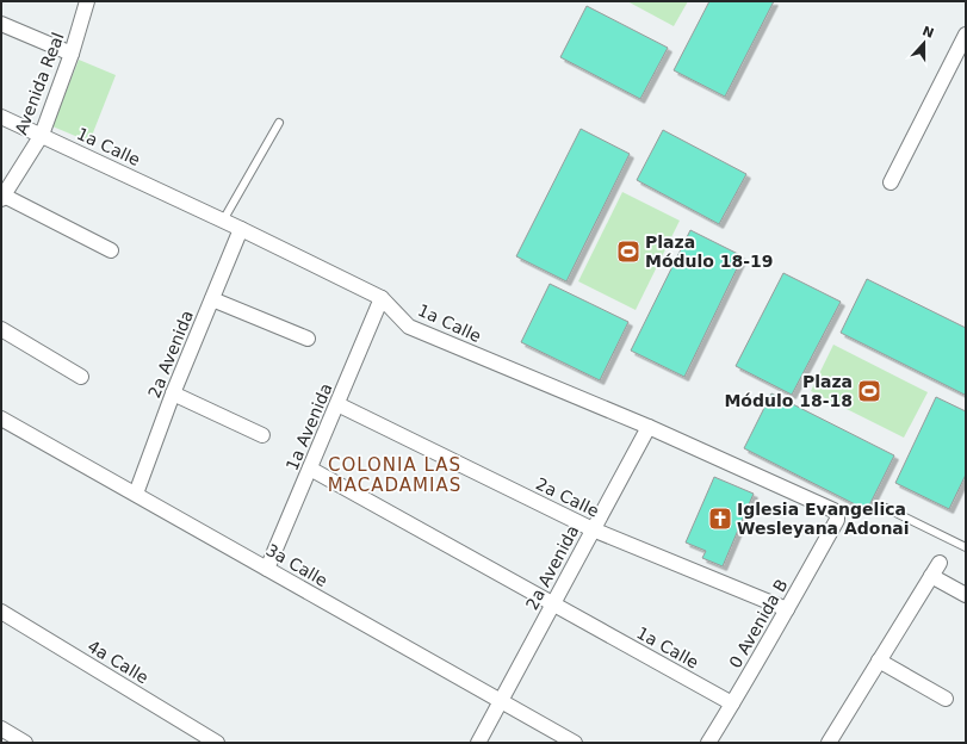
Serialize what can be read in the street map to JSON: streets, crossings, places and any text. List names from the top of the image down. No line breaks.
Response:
{"streets":{"street":["Avenida Real","1a Calle","2a Avenida","1a Avenida","2a Calle","3a Calle","0 Avenida B","4a Calle"]},"crossings":[["Avenida Real","1a Calle"],["1a Calle","2a Avenida"],["1a Calle","1a Avenida"],["1a Calle","0 Avenida B"],["2a Avenida","2a Calle"],["2a Avenida","3a Calle"],["1a Avenida","2a Calle"],["1a Avenida","3a Calle"],["2a Calle","0 Avenida B"]],"districts":["COLONIA LAS MACADAMIAS"],"places":{"sports":["Plaza Módulo 18-19","Plaza Módulo 18-18"],"church":["Iglesia Evangelica Wesleyana Adonai"]},"north":"top"}
